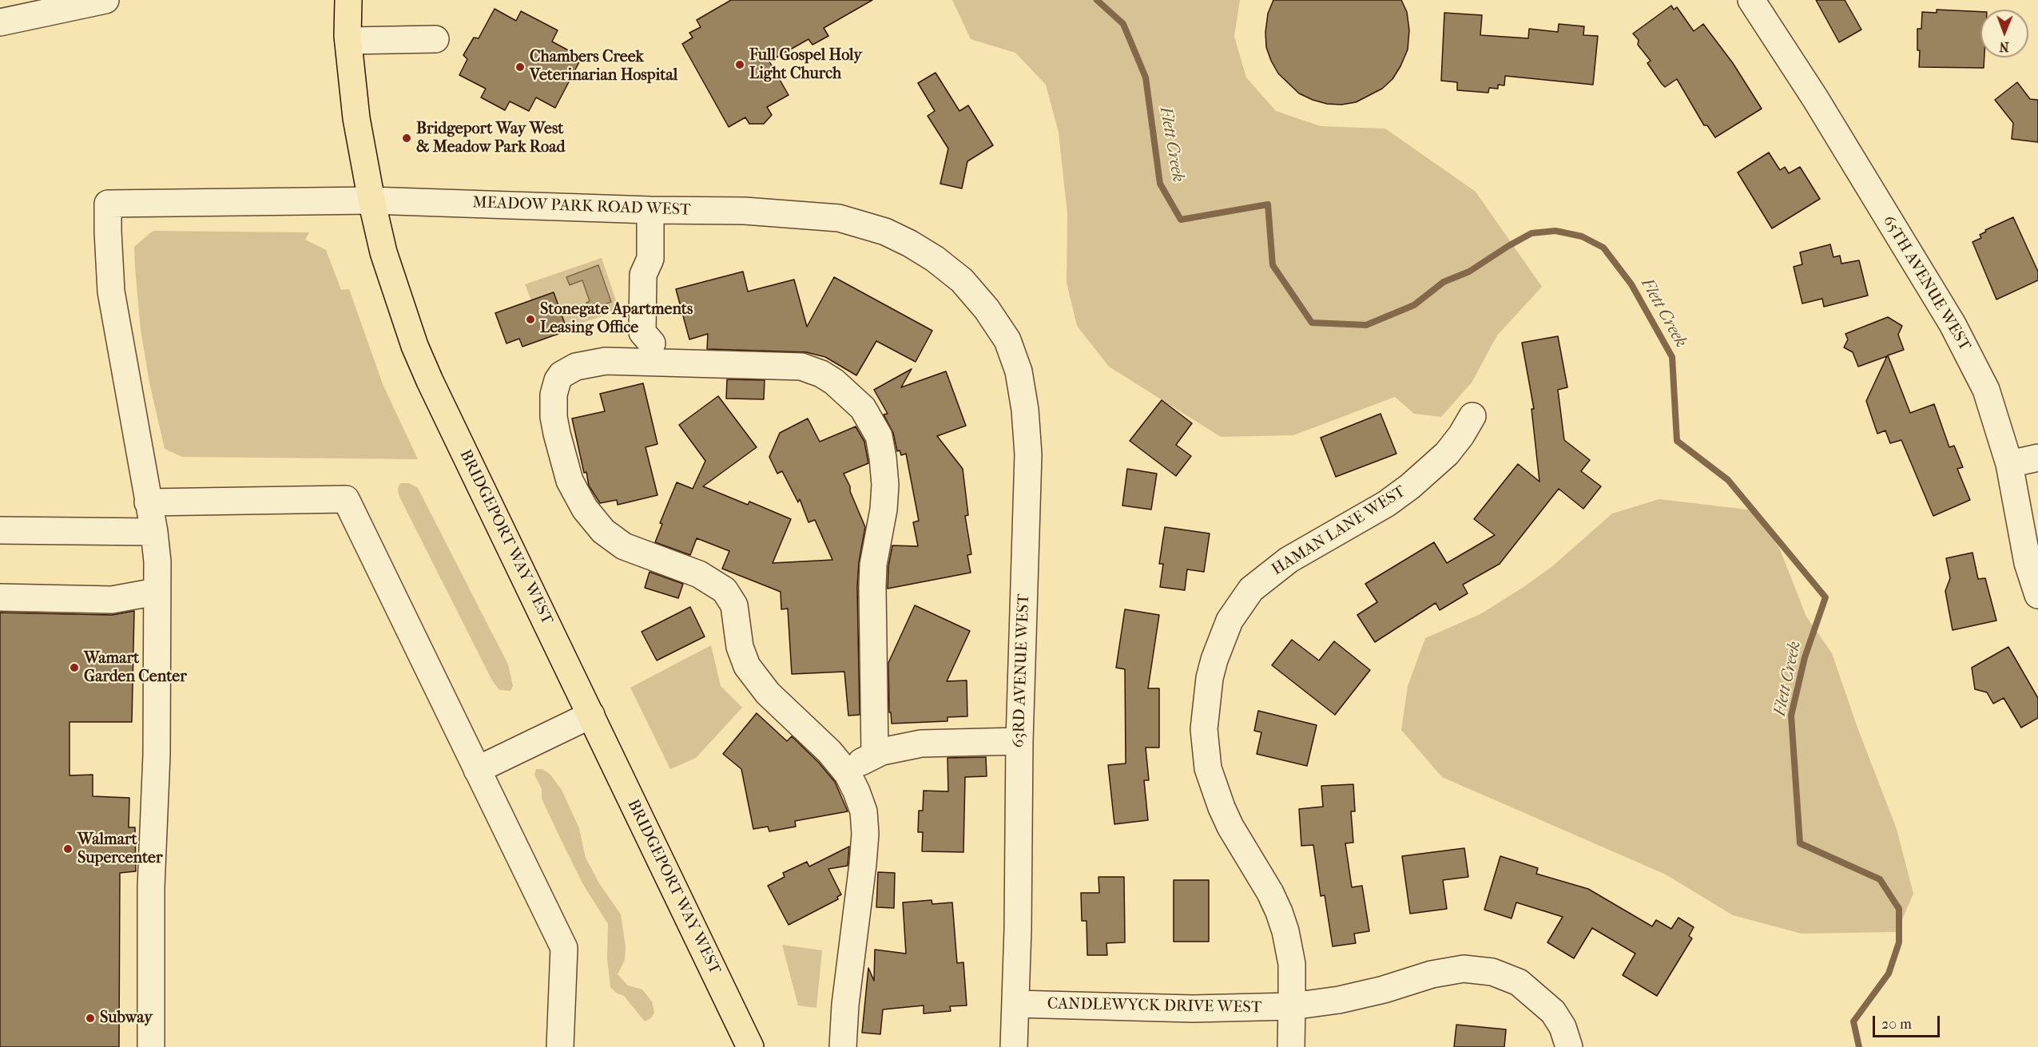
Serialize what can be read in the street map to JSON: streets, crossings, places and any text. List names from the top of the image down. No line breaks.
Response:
{"streets":{"main road":["BRIDGEPORT WAY WEST"],"street":["MEADOW PARK ROAD WEST","65TH AVENUE WEST","HAMAN LANE WEST","63RD AVENUE WEST","CANDLEWYCK DRIVE WEST"]},"crossings":[["MEADOW PARK ROAD WEST","BRIDGEPORT WAY WEST"],["MEADOW PARK ROAD WEST","63RD AVENUE WEST"],["HAMAN LANE WEST","CANDLEWYCK DRIVE WEST"],["63RD AVENUE WEST","CANDLEWYCK DRIVE WEST"]],"water":["Flett Creek"],"places":["Full Gospel Holy Light Church","Chambers Creek Veterinarian Hospital","Bridgeport Way West & Meadow Park Road","Stonegate Apartments Leasing Office","Wamart Garden Center","Walmart Supercenter","Subway"],"scale_bar":"20 m","north":"bottom"}
